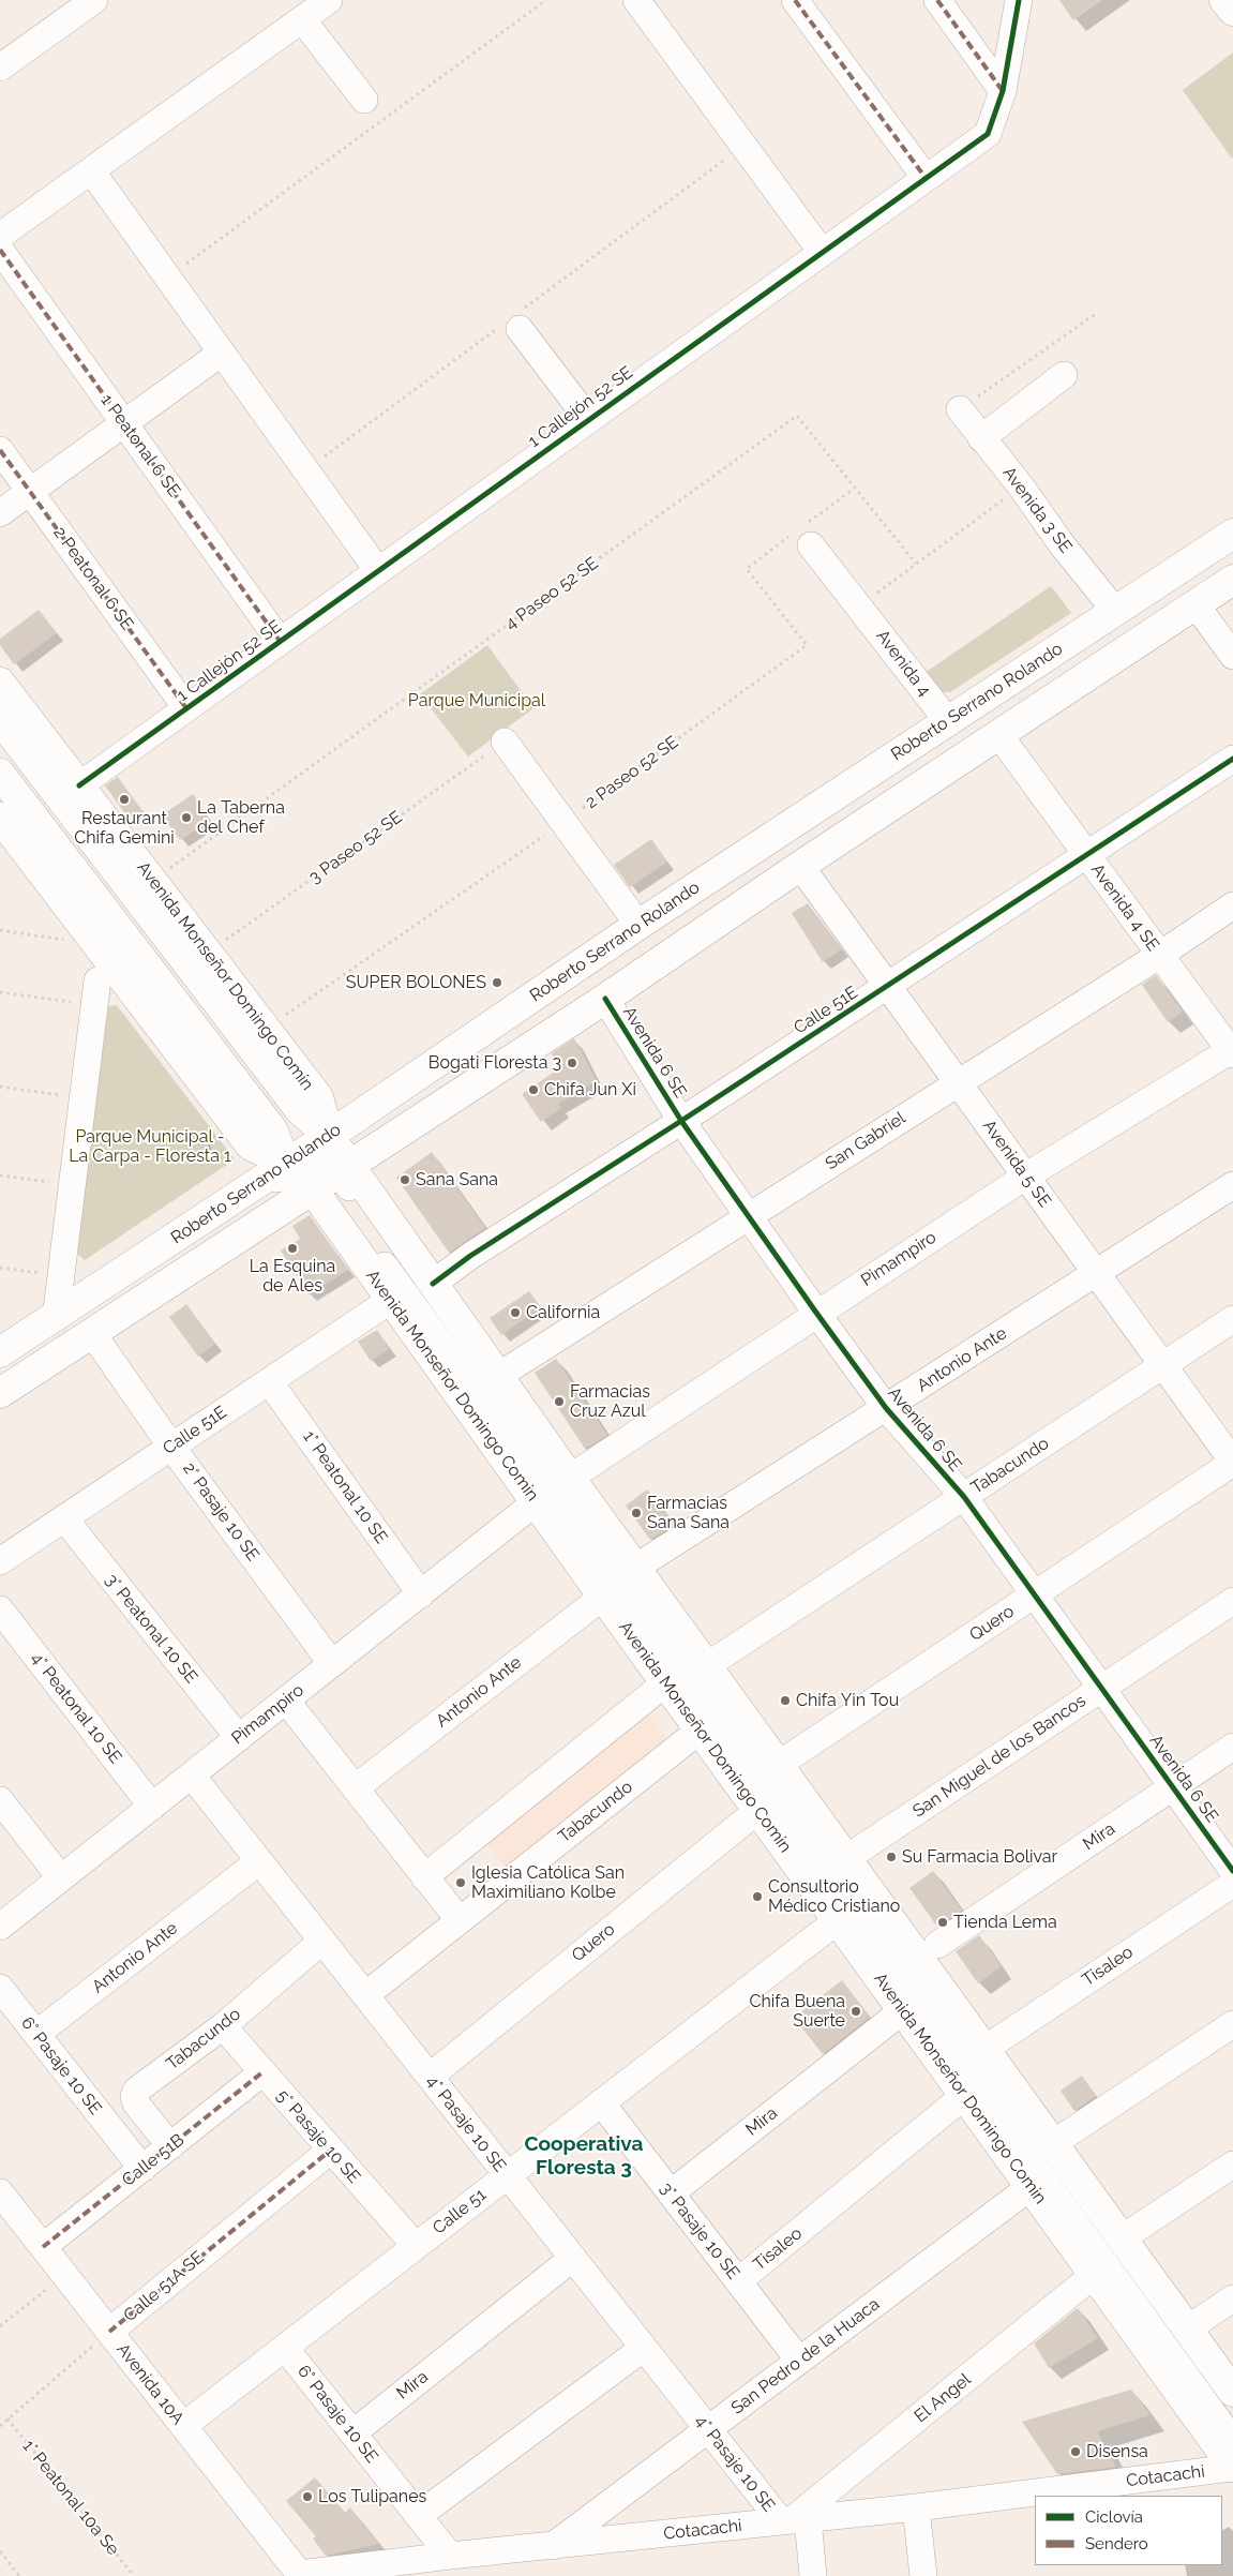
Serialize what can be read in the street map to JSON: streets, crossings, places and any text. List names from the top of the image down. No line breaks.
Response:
{"streets":{"main road":["Roberto Serrano Rolando","Avenida Monseñor Domingo Comín","Avenida Monseñor Domingo Comin"],"street":["1 Callejón 52 SE","1 Peatonal 6 SE","Avenida 3 SE","2 Peatonal 6 SE","Avenida 4","Avenida 4 SE","Calle 51E","Avenida 6 SE","San Gabriel","Avenida 5 SE","Pimampiro","Antonio Ante","Tabacundo","1° Peatonal 10 SE","2° Pasaje 10 SE","Quero","3° Peatonal 10 SE","4° Peatonal 10 SE","San Miguel de los Bancos","Mira","Tisaleo","6° Pasaje 10 SE","4° Pasaje 10 SE","5° Pasaje 10 SE","Calle 51B","Calle 51","3° Pasaje 10 SE","Calle 51A SE","San Pedro de la Huaca","Avenida 10A","El Angel","Cotacachi"],"path":["4 Paseo 52 SE","2 Paseo 52 SE","3 Paseo 52 SE","1° Peatonal 10a Se"]},"crossings":[["1 Callejón 52 SE","1 Peatonal 6 SE"],["1 Callejón 52 SE","2 Peatonal 6 SE"],["1 Callejón 52 SE","Avenida Monseñor Domingo Comín"],["Avenida 3 SE","Roberto Serrano Rolando"],["4 Paseo 52 SE","2 Paseo 52 SE"],["4 Paseo 52 SE","Avenida Monseñor Domingo Comín"],["Avenida 4","Roberto Serrano Rolando"],["Avenida 4","2 Paseo 52 SE"],["Roberto Serrano Rolando","Avenida 4 SE"],["Roberto Serrano Rolando","Avenida Monseñor Domingo Comín"],["Roberto Serrano Rolando","Avenida 6 SE"],["Roberto Serrano Rolando","Avenida 5 SE"],["Roberto Serrano Rolando","Avenida Monseñor Domingo Comin"],["Roberto Serrano Rolando","2° Pasaje 10 SE"],["2 Paseo 52 SE","Avenida Monseñor Domingo Comín"],["3 Paseo 52 SE","Avenida Monseñor Domingo Comín"],["Avenida 4 SE","Calle 51E"],["Avenida 4 SE","San Gabriel"],["Avenida 4 SE","Pimampiro"],["Avenida Monseñor Domingo Comín","Avenida Monseñor Domingo Comin"],["Calle 51E","Avenida 6 SE"],["Calle 51E","Avenida 5 SE"],["Calle 51E","Avenida Monseñor Domingo Comin"],["Calle 51E","1° Peatonal 10 SE"],["Calle 51E","2° Pasaje 10 SE"],["Calle 51E","3° Peatonal 10 SE"],["Avenida 6 SE","San Gabriel"],["Avenida 6 SE","Pimampiro"],["Avenida 6 SE","Antonio Ante"],["Avenida 6 SE","Tabacundo"],["Avenida 6 SE","Quero"],["Avenida 6 SE","San Miguel de los Bancos"],["Avenida 6 SE","Mira"],["San Gabriel","Avenida 5 SE"],["San Gabriel","Avenida Monseñor Domingo Comin"],["Avenida 5 SE","Pimampiro"],["Avenida 5 SE","Antonio Ante"],["Avenida 5 SE","Tabacundo"],["Avenida 5 SE","Quero"],["Pimampiro","Avenida Monseñor Domingo Comin"],["Pimampiro","1° Peatonal 10 SE"],["Pimampiro","2° Pasaje 10 SE"],["Pimampiro","3° Peatonal 10 SE"],["Pimampiro","4° Peatonal 10 SE"],["Pimampiro","4° Pasaje 10 SE"],["Antonio Ante","Avenida Monseñor Domingo Comin"],["Antonio Ante","6° Pasaje 10 SE"],["Antonio Ante","4° Pasaje 10 SE"],["Avenida Monseñor Domingo Comin","Tabacundo"],["Avenida Monseñor Domingo Comin","Quero"],["Avenida Monseñor Domingo Comin","San Miguel de los Bancos"],["Avenida Monseñor Domingo Comin","Mira"],["Avenida Monseñor Domingo Comin","Tisaleo"],["Avenida Monseñor Domingo Comin","Calle 51"],["Avenida Monseñor Domingo Comin","San Pedro de la Huaca"],["Avenida Monseñor Domingo Comin","El Angel"],["Avenida Monseñor Domingo Comin","Cotacachi"],["Tabacundo","4° Pasaje 10 SE"],["Tabacundo","5° Pasaje 10 SE"],["Tabacundo","Calle 51B"],["Quero","4° Pasaje 10 SE"],["Mira","6° Pasaje 10 SE"],["Mira","4° Pasaje 10 SE"],["Mira","3° Pasaje 10 SE"],["Tisaleo","3° Pasaje 10 SE"],["6° Pasaje 10 SE","Calle 51B"],["6° Pasaje 10 SE","Calle 51"],["6° Pasaje 10 SE","Cotacachi"],["4° Pasaje 10 SE","Calle 51"],["4° Pasaje 10 SE","San Pedro de la Huaca"],["4° Pasaje 10 SE","El Angel"],["4° Pasaje 10 SE","Cotacachi"],["5° Pasaje 10 SE","Calle 51B"],["5° Pasaje 10 SE","Calle 51"],["5° Pasaje 10 SE","Calle 51A SE"],["Calle 51B","Avenida 10A"],["Calle 51","3° Pasaje 10 SE"],["Calle 51","Avenida 10A"],["3° Pasaje 10 SE","San Pedro de la Huaca"],["Calle 51A SE","Avenida 10A"],["Calle 51A SE","1° Peatonal 10a Se"],["San Pedro de la Huaca","Cotacachi"],["Avenida 10A","Cotacachi"],["El Angel","Cotacachi"]],"districts":["Cooperativa Floresta 3"],"parks":["Parque Municipal","Parque Municipal - La Carpa - Floresta 1"],"places":["Restaurant Chifa Gemini","La Taberna del Chef","SUPER BOLONES","Bogati Floresta 3","Chifa Jun Xi","Sana Sana","La Esquina de Ales","California","Farmacias Cruz Azul","Farmacias Sana Sana","Chifa Yin Tou","Su Farmacia Bolivar","Iglesia Católica San Maximiliano Kolbe","Consultorio Médico Cristiano","Tienda Lema","Chifa Buena Suerte","Disensa","Los Tulipanes"],"legend":["Ciclovía","Sendero"]}
